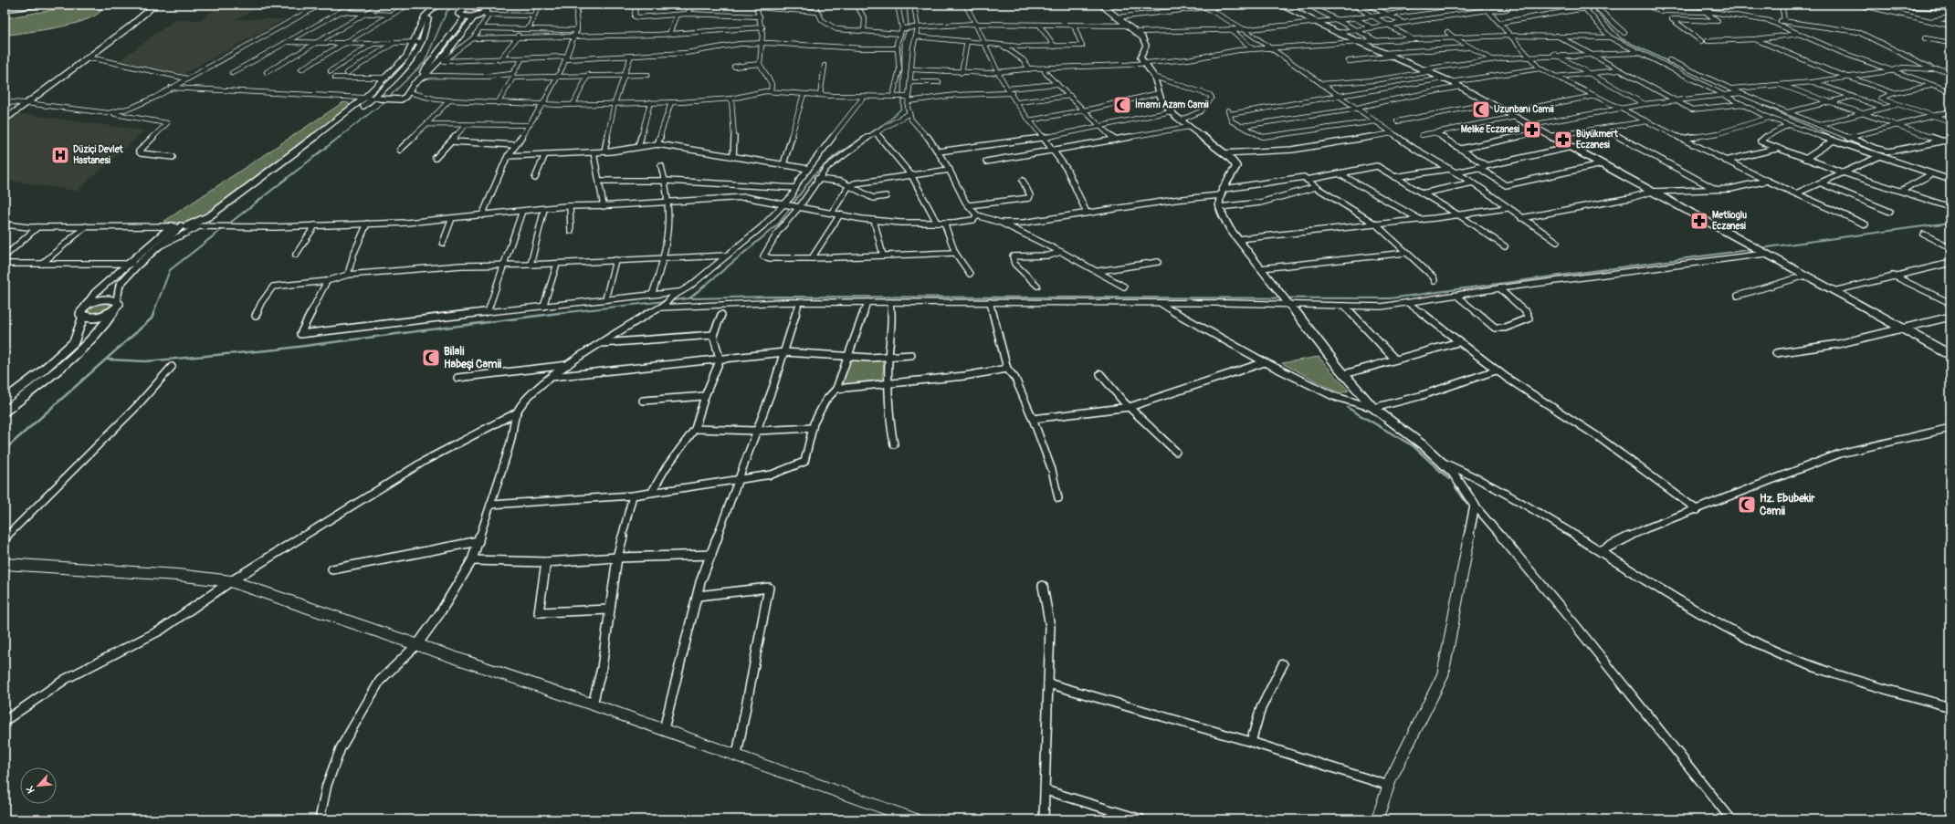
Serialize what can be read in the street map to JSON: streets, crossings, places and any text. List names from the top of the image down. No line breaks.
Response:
{"places":{"mosque":["İmamı Azam Camii","Uzunbanı Camii","Bilali Habeşi Camii","Hz. Ebubekir Camii"],"pharmacy":["Melike Eczanesi","Büyükmert Eczanesi","Metlioglu Eczanesi"],"hospital":["Düziçi Devlet Hastanesi"]},"north":"bottom left"}
